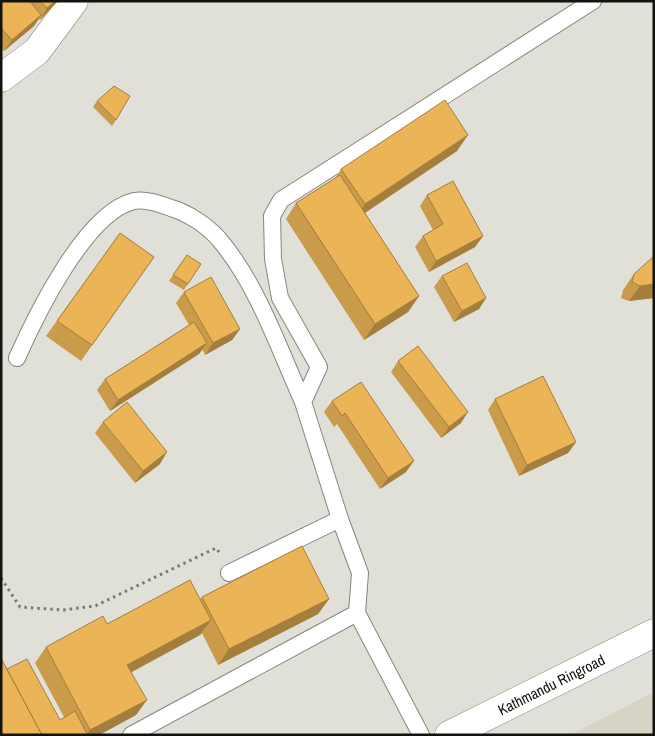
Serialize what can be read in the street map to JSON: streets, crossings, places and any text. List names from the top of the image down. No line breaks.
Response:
{"streets":{"main road":["Kathmandu Ringroad"]}}
